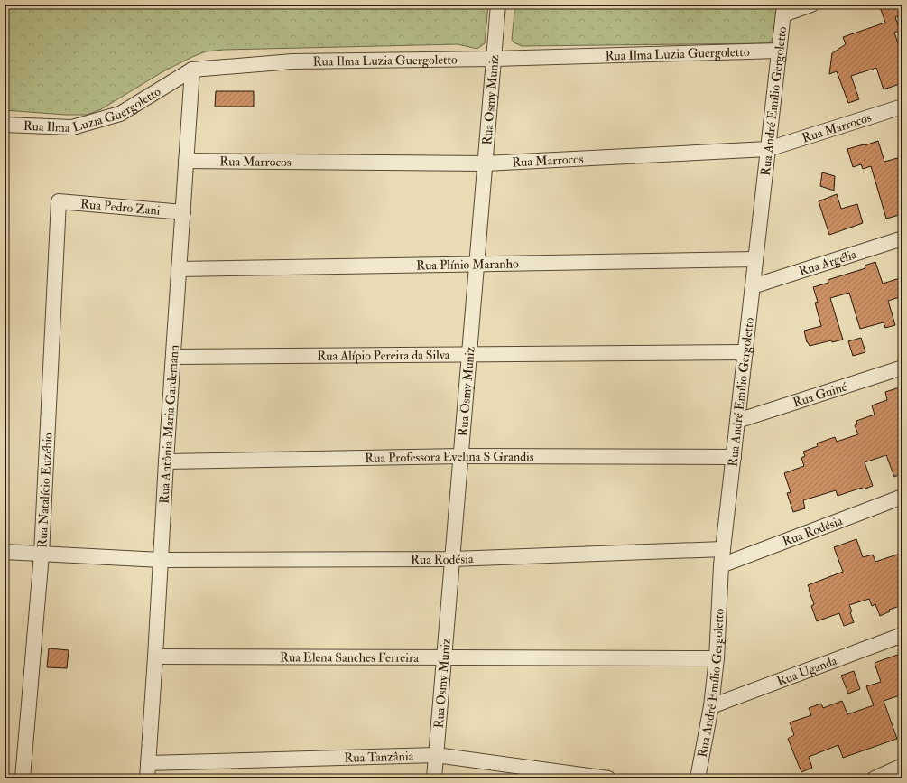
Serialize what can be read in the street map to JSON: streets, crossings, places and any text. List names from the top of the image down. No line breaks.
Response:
{"streets":{"street":["Rua Ilma Luzia Guergoletto","Rua Osmy Muniz","Rua André Emílio Gergoletto","Rua Marrocos","Rua Pedro Zani","Rua Argélia","Rua Plínio Maranho","Rua Alípio Pereira da Silva","Rua Guiné","Rua Antônia Maria Gardemann","Rua Professora Evelina S Grandis","Rua Natalício Euzébio","Rua Rodésia","Rua Elena Sanches Ferreira","Rua Uganda","Rua Tanzânia"]},"crossings":[["Rua Ilma Luzia Guergoletto","Rua Osmy Muniz"],["Rua Ilma Luzia Guergoletto","Rua André Emílio Gergoletto"],["Rua Ilma Luzia Guergoletto","Rua Antônia Maria Gardemann"],["Rua Osmy Muniz","Rua Marrocos"],["Rua Osmy Muniz","Rua Plínio Maranho"],["Rua Osmy Muniz","Rua Alípio Pereira da Silva"],["Rua Osmy Muniz","Rua Professora Evelina S Grandis"],["Rua Osmy Muniz","Rua Rodésia"],["Rua Osmy Muniz","Rua Elena Sanches Ferreira"],["Rua Osmy Muniz","Rua Tanzânia"],["Rua André Emílio Gergoletto","Rua Marrocos"],["Rua André Emílio Gergoletto","Rua Argélia"],["Rua André Emílio Gergoletto","Rua Plínio Maranho"],["Rua André Emílio Gergoletto","Rua Alípio Pereira da Silva"],["Rua André Emílio Gergoletto","Rua Guiné"],["Rua André Emílio Gergoletto","Rua Professora Evelina S Grandis"],["Rua André Emílio Gergoletto","Rua Rodésia"],["Rua André Emílio Gergoletto","Rua Elena Sanches Ferreira"],["Rua André Emílio Gergoletto","Rua Uganda"],["Rua Marrocos","Rua Antônia Maria Gardemann"],["Rua Pedro Zani","Rua Antônia Maria Gardemann"],["Rua Pedro Zani","Rua Natalício Euzébio"],["Rua Plínio Maranho","Rua Antônia Maria Gardemann"],["Rua Alípio Pereira da Silva","Rua Antônia Maria Gardemann"],["Rua Antônia Maria Gardemann","Rua Professora Evelina S Grandis"],["Rua Antônia Maria Gardemann","Rua Rodésia"],["Rua Antônia Maria Gardemann","Rua Elena Sanches Ferreira"],["Rua Antônia Maria Gardemann","Rua Tanzânia"],["Rua Natalício Euzébio","Rua Rodésia"]]}
